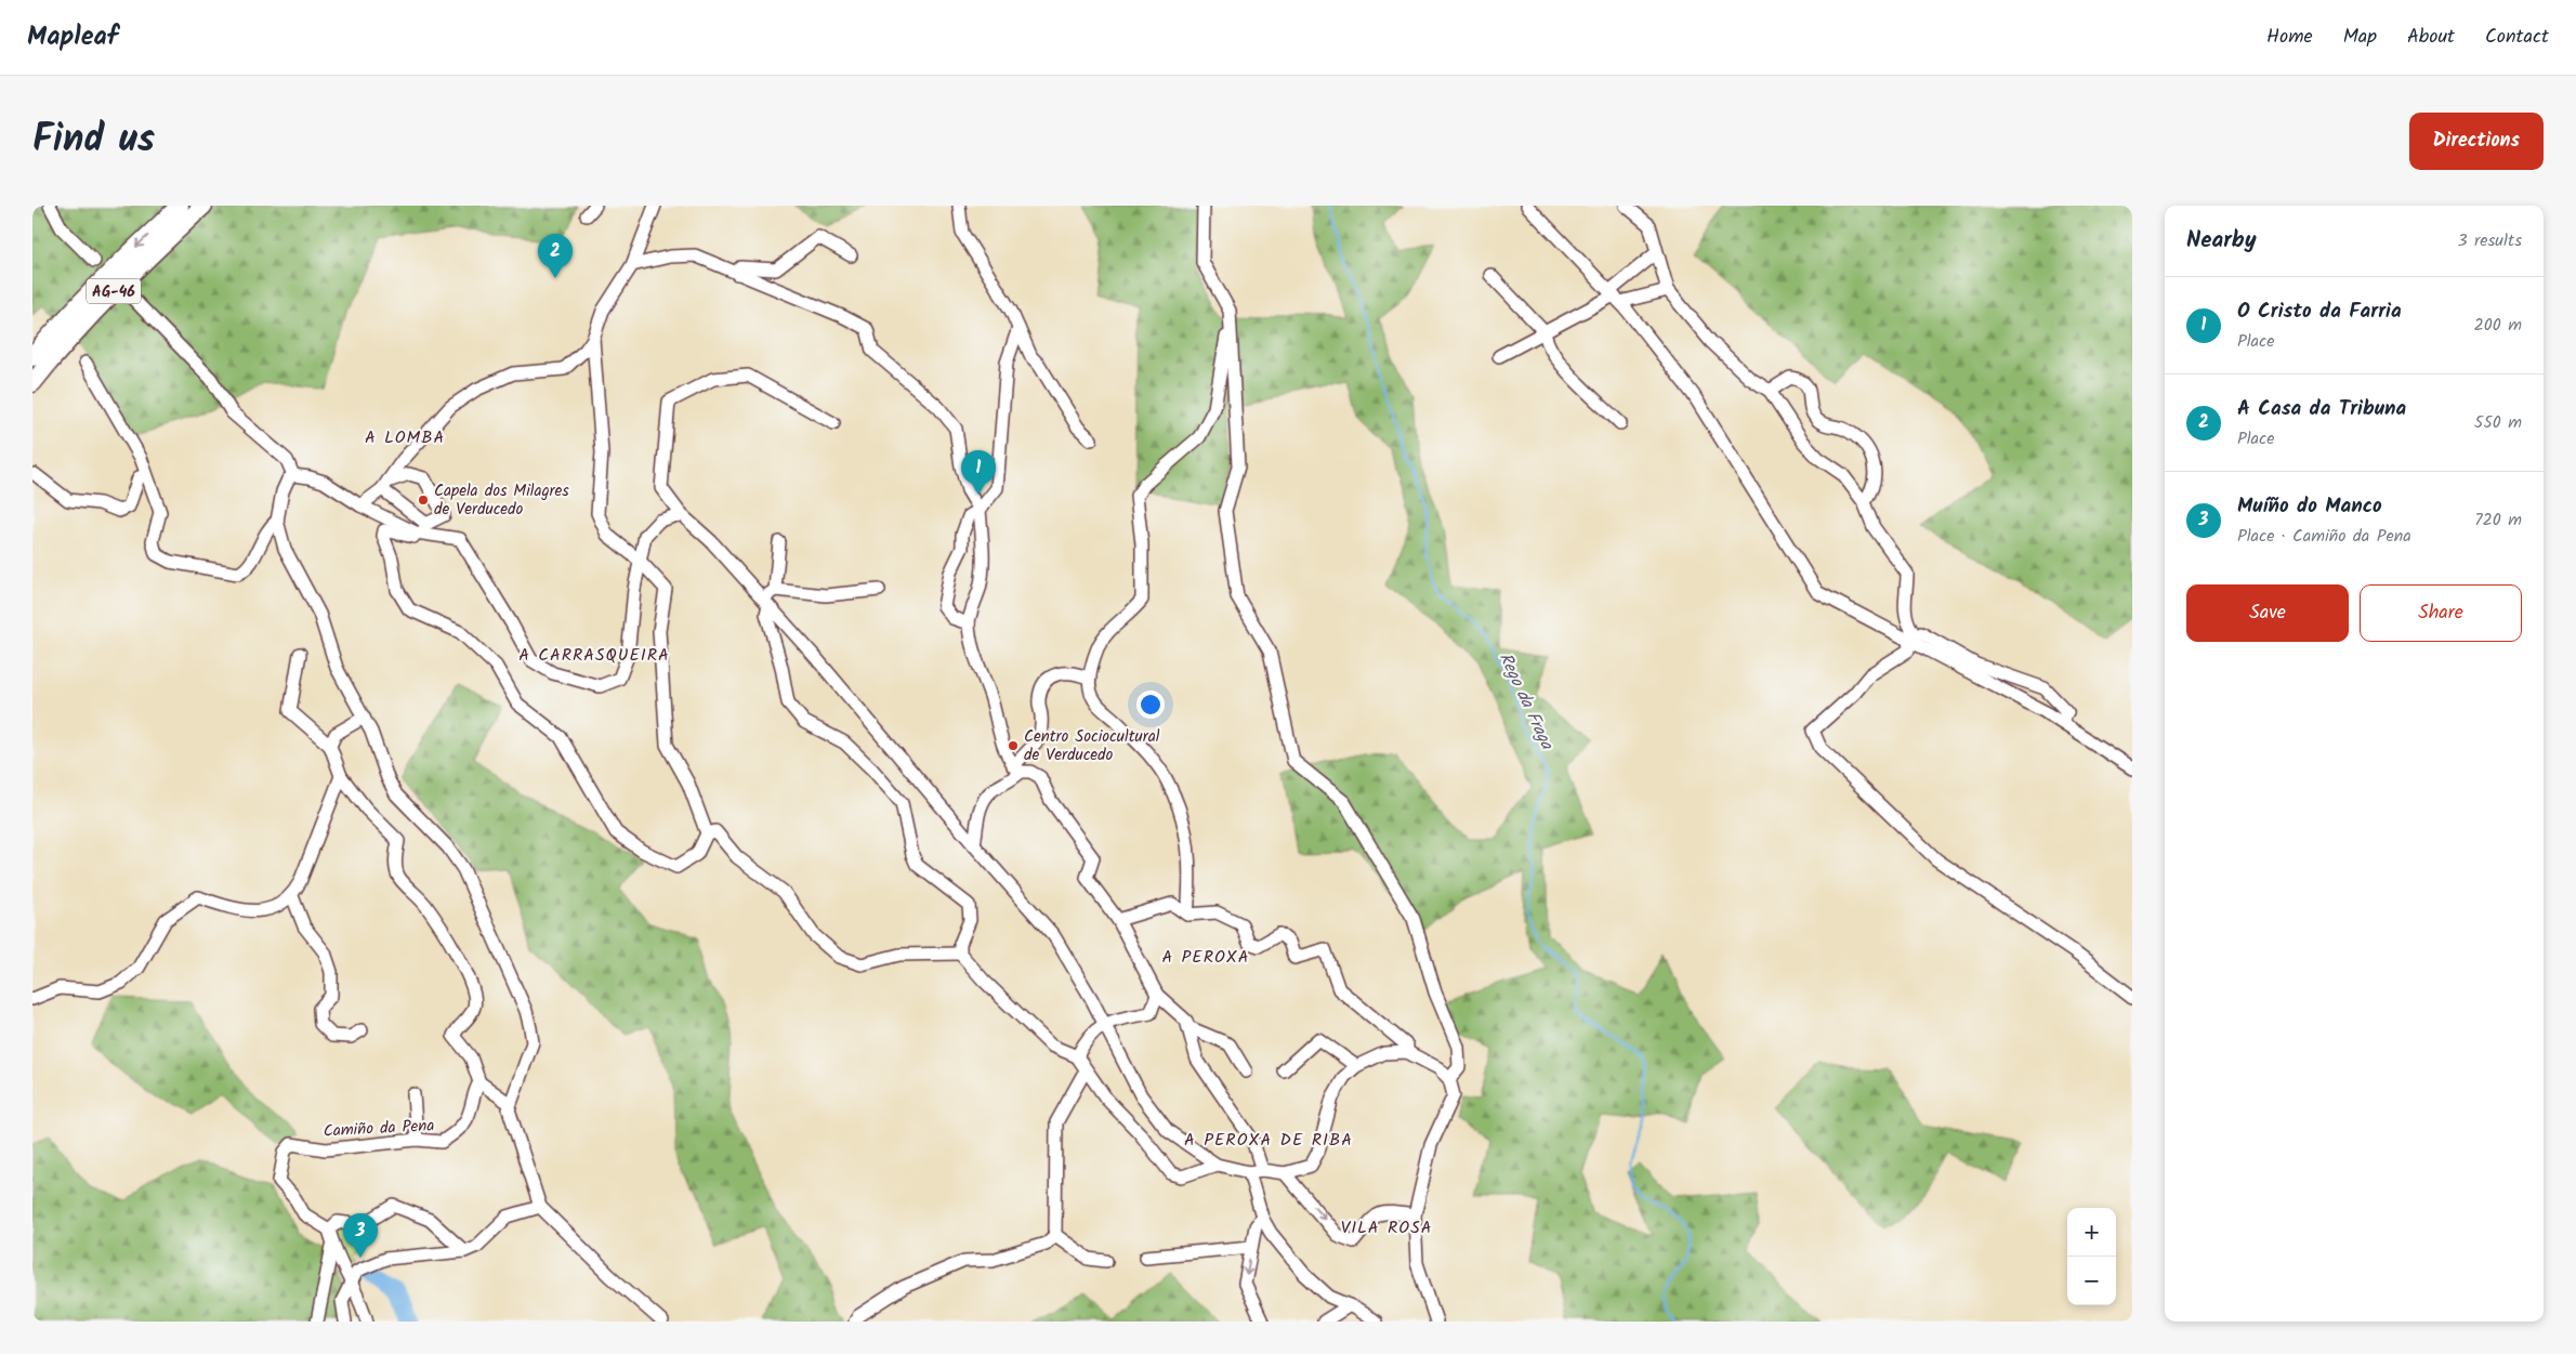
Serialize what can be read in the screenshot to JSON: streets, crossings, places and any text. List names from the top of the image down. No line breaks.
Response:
{"streets":{"highway":["AG-46"],"street":["Camiño da Pena"]},"districts":["A LOMBA","A CARRASQUEIRA","A PEROXA","A PEROXA DE RIBA","VILA ROSA"],"water":["Rego da Fraga"],"places":["Capela dos Milagres de Verducedo","Centro Sociocultural de Verducedo"],"page":{"header":"Mapleaf","nav":["Home","Map","About","Contact"],"title":"Find us","buttons":["Directions",["Save","Share"]],"heading":["Nearby","3 results"],"pins":["2","1","3"],"list":[{"mark":"1","name":"O Cristo da Farria","note":"Place","value":"200 m"},{"mark":"2","name":"A Casa da Tribuna","note":"Place","value":"550 m"},{"mark":"3","name":"Muíño do Manco","note":"Place · Camiño da Pena","value":"720 m"}],"map_buttons":["+","−"]}}
